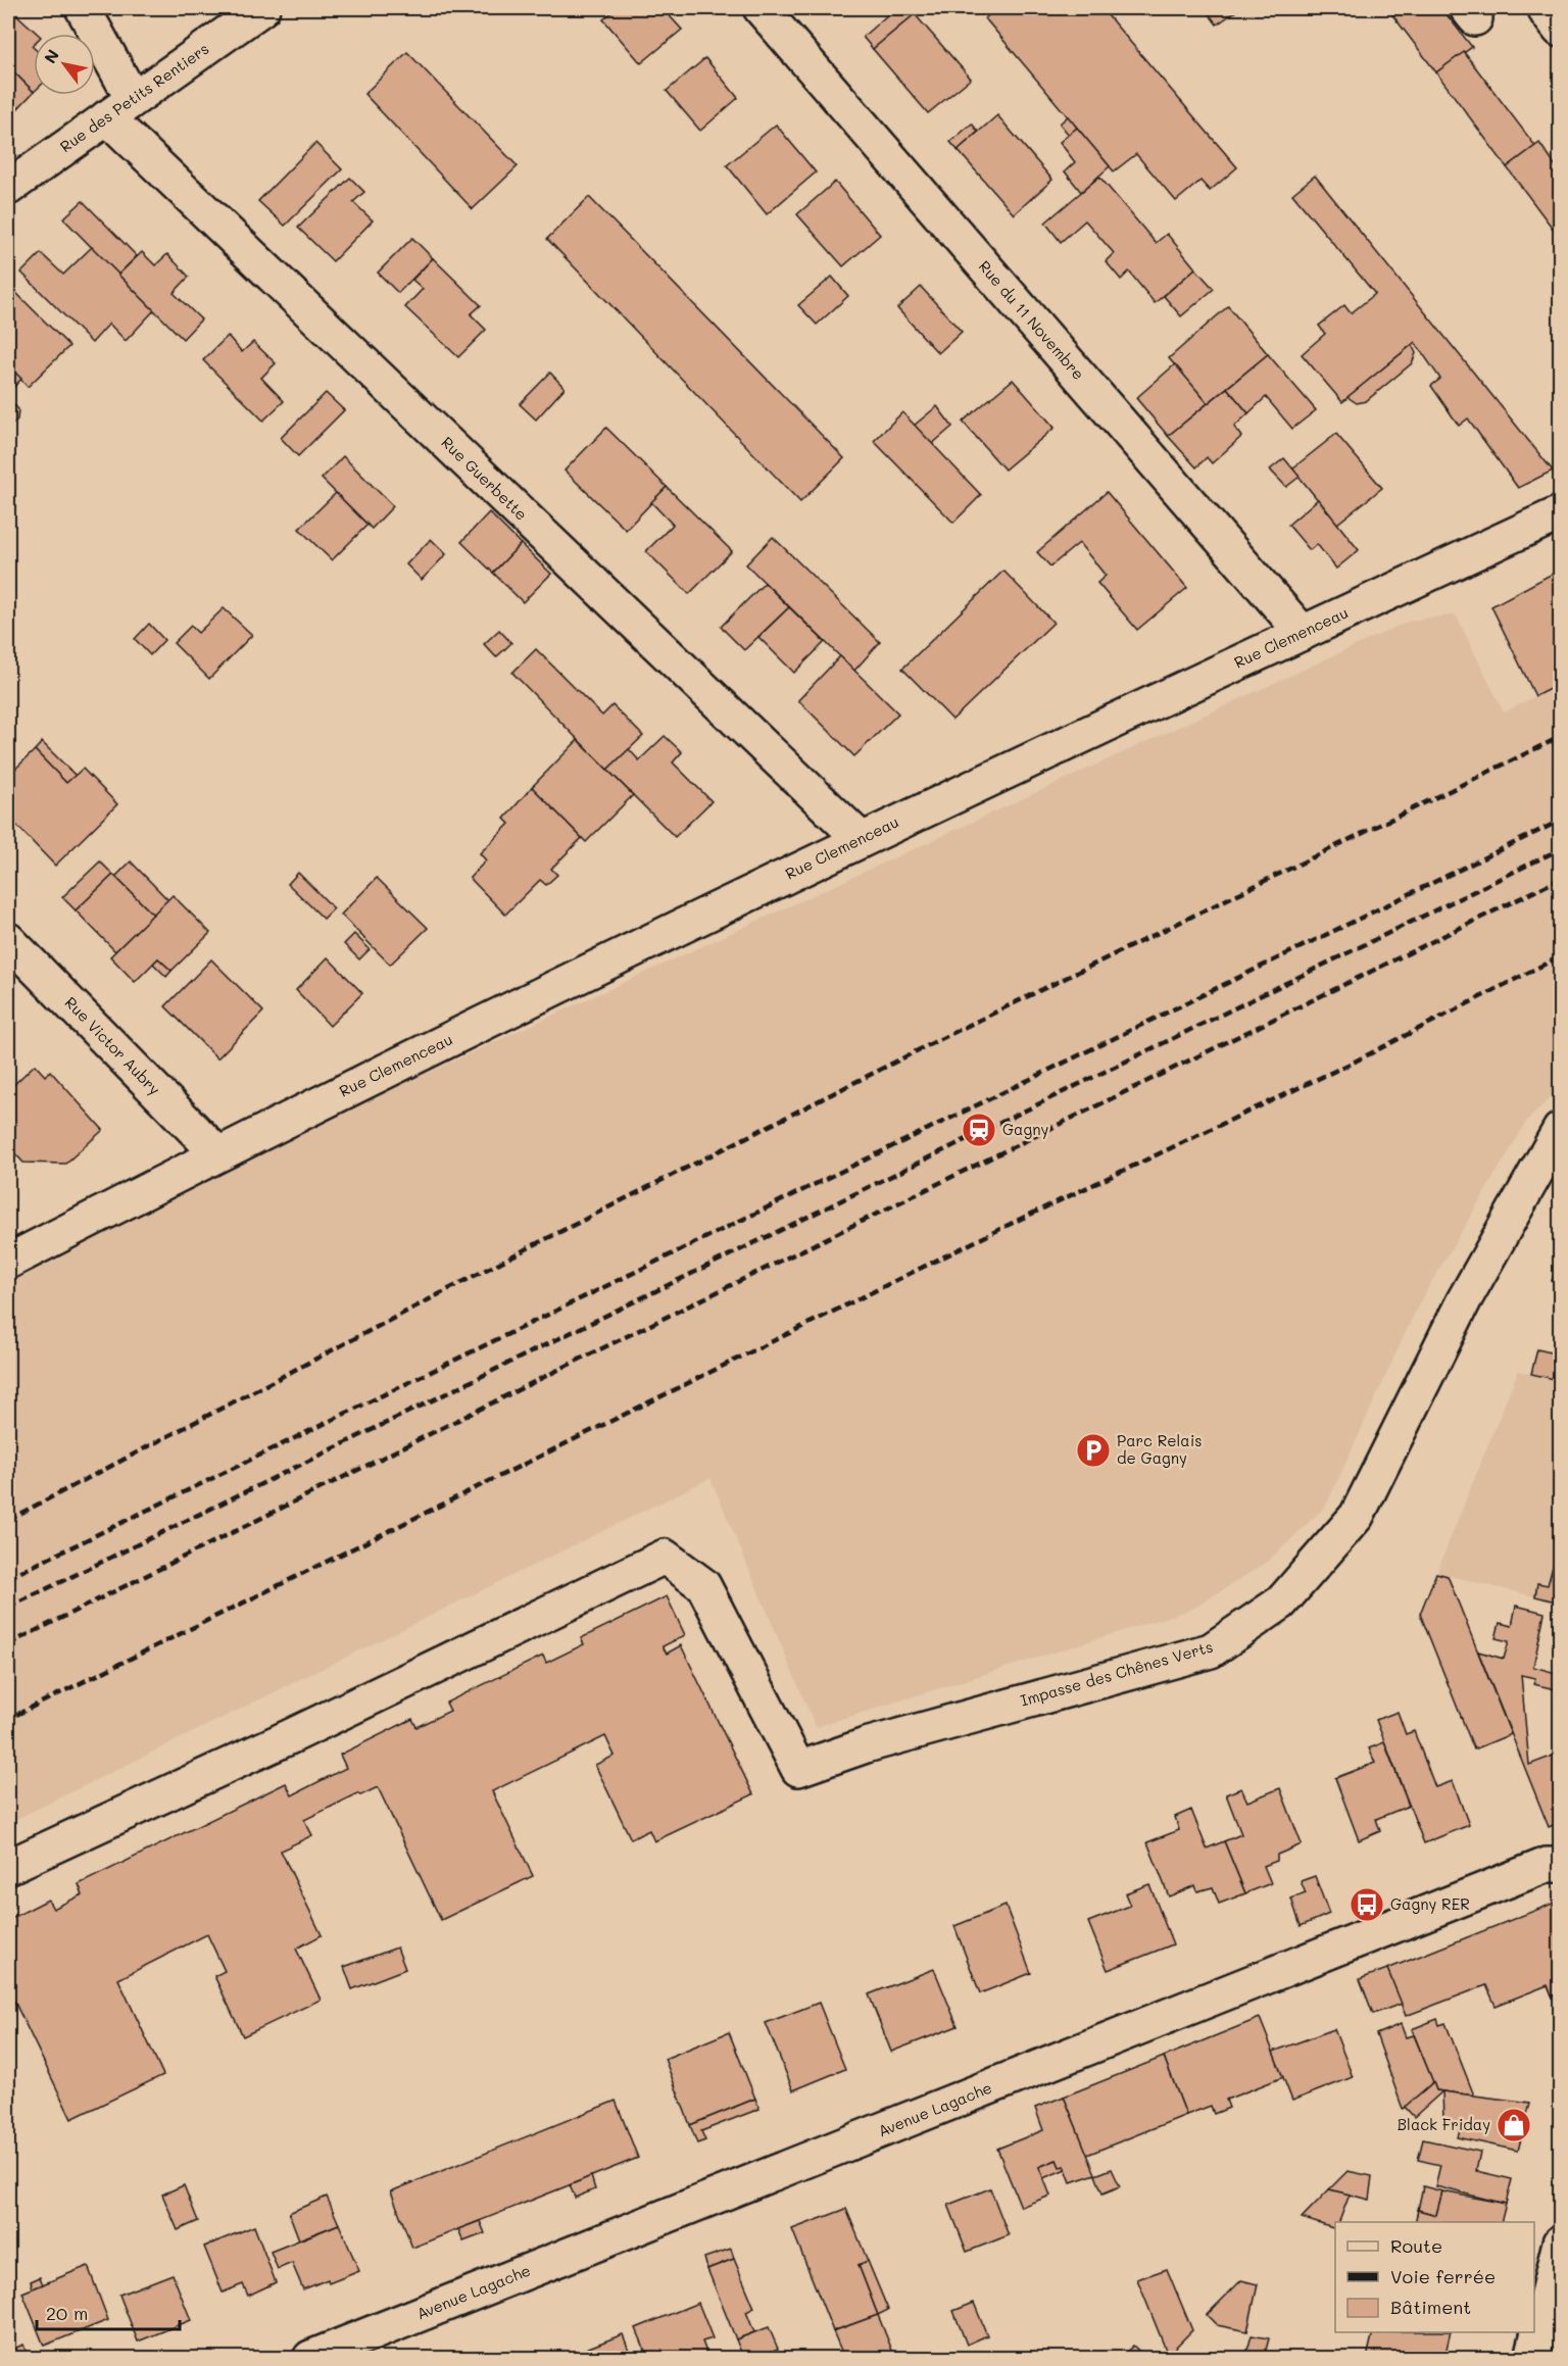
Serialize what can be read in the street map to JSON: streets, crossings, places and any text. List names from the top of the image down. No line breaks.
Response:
{"streets":{"street":["Rue des Petits Rentiers","Rue du 11 Novembre","Rue Guerbette","Rue Clemenceau","Rue Victor Aubry","Impasse des Chênes Verts","Avenue Lagache"]},"crossings":[["Rue des Petits Rentiers","Rue Guerbette"],["Rue du 11 Novembre","Rue Clemenceau"],["Rue Guerbette","Rue Clemenceau"],["Rue Clemenceau","Rue Victor Aubry"]],"places":{"station":["Gagny"],"parking":["Parc Relais de Gagny"],"bus stop":["Gagny RER"],"shop":["Black Friday"]},"legend":["Route","Voie ferrée","Bâtiment"],"scale_bar":"20 m","north":"top left"}
